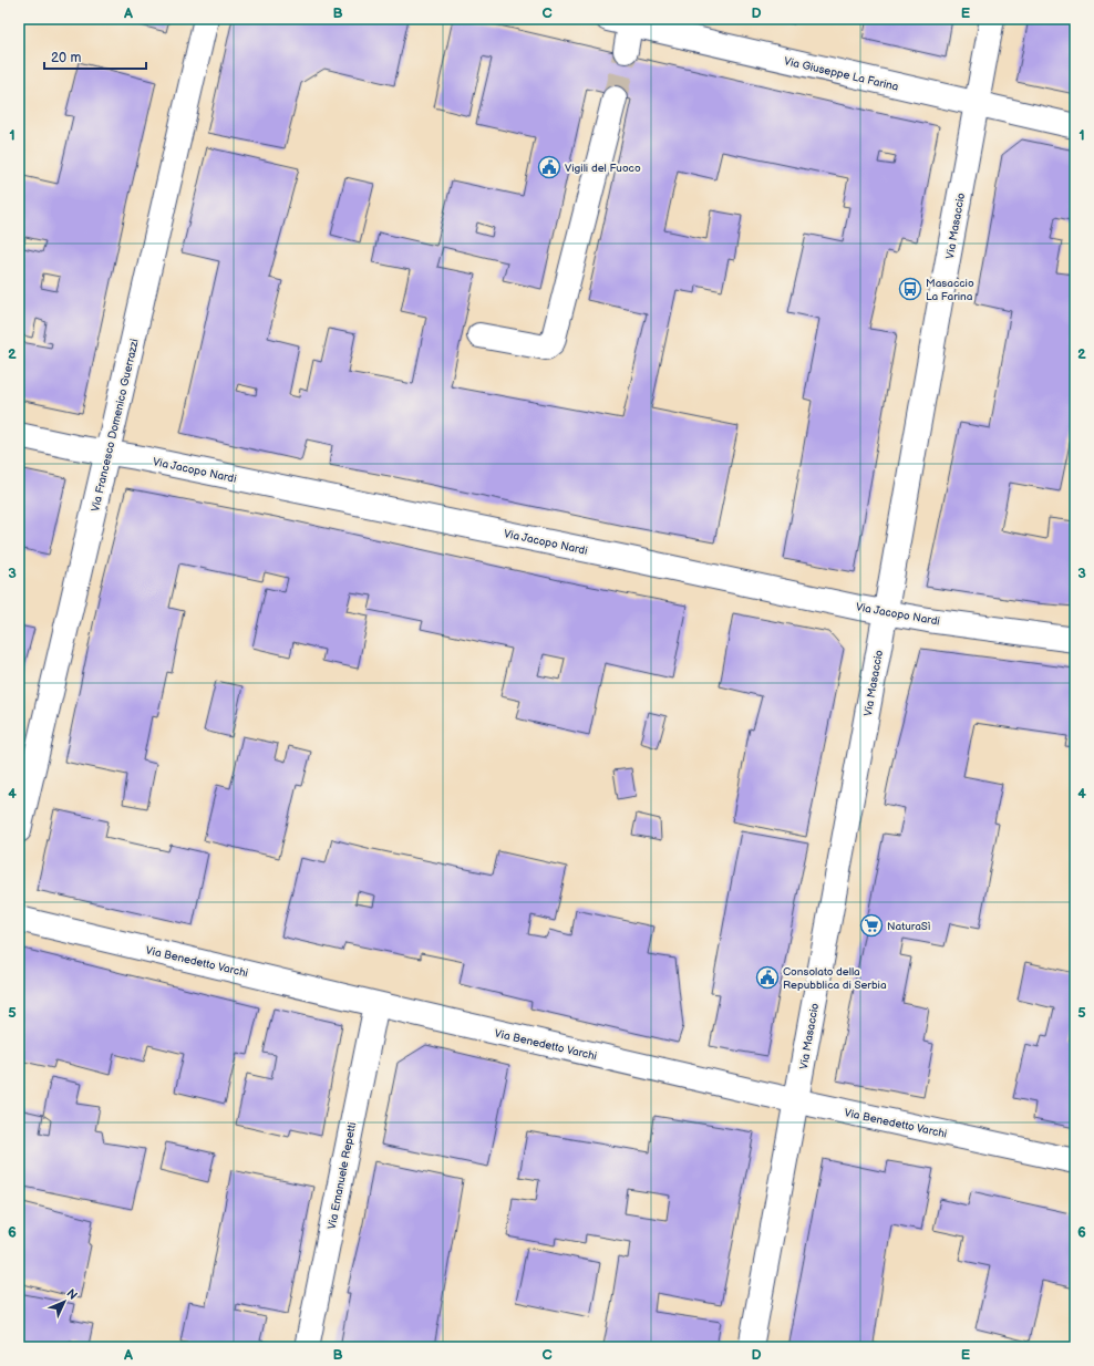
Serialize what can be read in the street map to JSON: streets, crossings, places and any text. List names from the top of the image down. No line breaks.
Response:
{"streets":{"street":["Via Giuseppe La Farina","Via Masaccio","Via Francesco Domenico Guerrazzi","Via Jacopo Nardi","Via Benedetto Varchi","Via Emanuele Repetti"]},"crossings":[["Via Giuseppe La Farina","Via Masaccio"],["Via Masaccio","Via Jacopo Nardi"],["Via Masaccio","Via Benedetto Varchi"],["Via Francesco Domenico Guerrazzi","Via Jacopo Nardi"],["Via Benedetto Varchi","Via Emanuele Repetti"]],"places":{"public building":["Vigili del Fuoco","Consolato della Repubblica di Serbia"],"bus stop":["Masaccio La Farina"],"supermarket":["NaturaSì"]},"scale_bar":"20 m","north":"top right","grid":{"columns":["A","B","C","D","E"],"rows":["1","2","3","4","5","6"]}}
